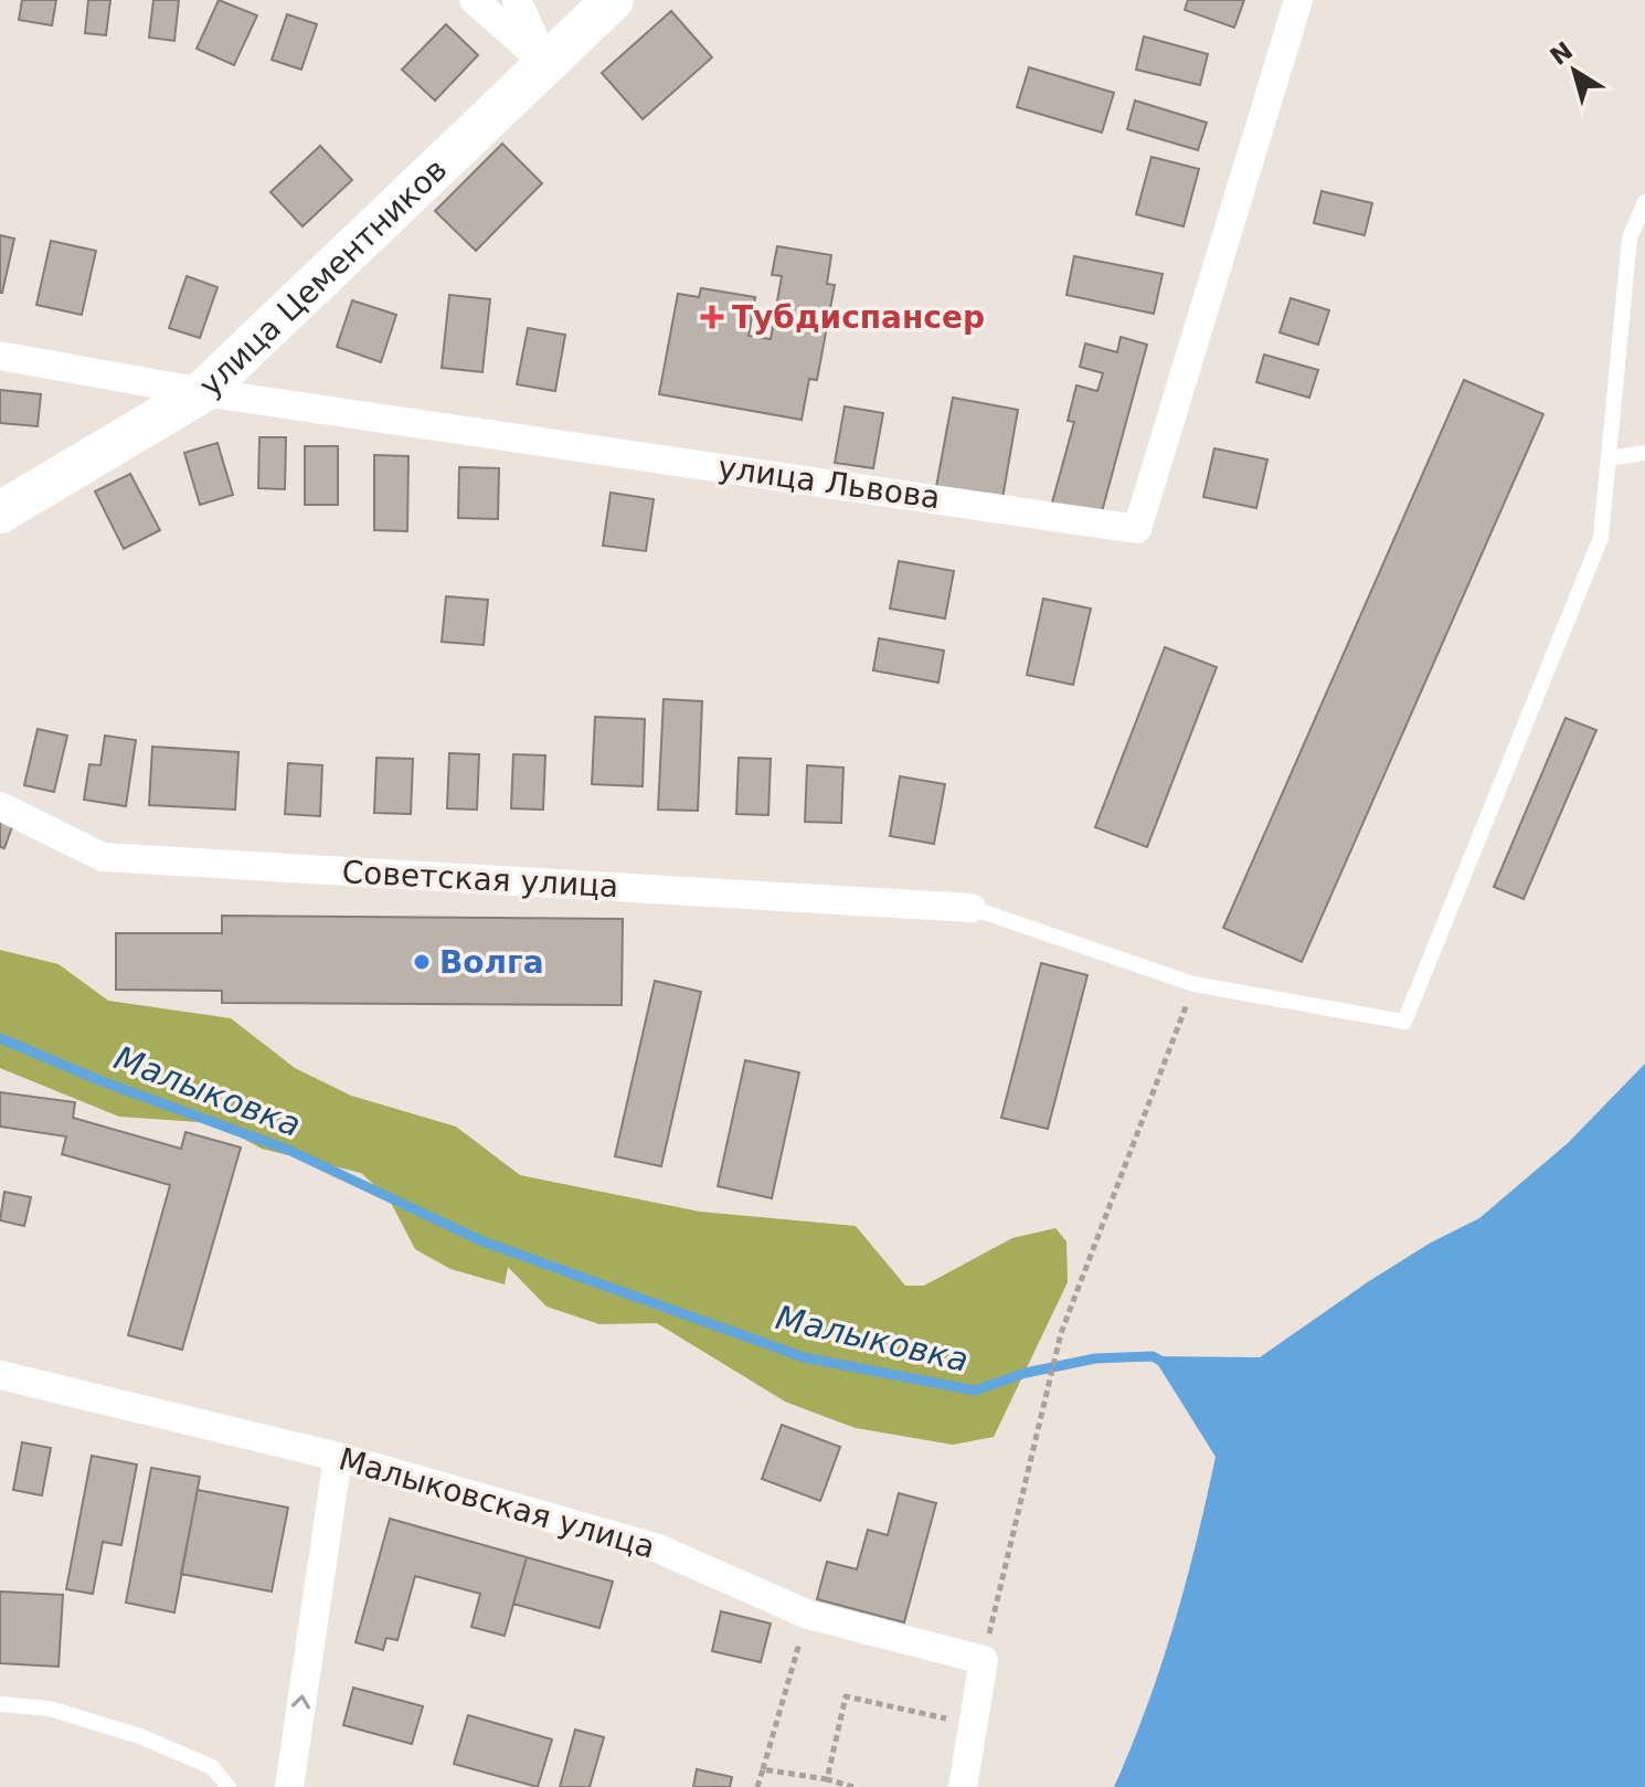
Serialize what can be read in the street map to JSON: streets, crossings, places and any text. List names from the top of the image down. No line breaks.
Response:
{"streets":{"street":["улица Цементников","улица Львова","Советская улица","Малыковская улица"]},"crossings":[["улица Цементников","улица Львова"]],"water":["Малыковка"],"places":{"health":["Тубдиспансер"],"other":["Волга"]},"north":"top left"}
